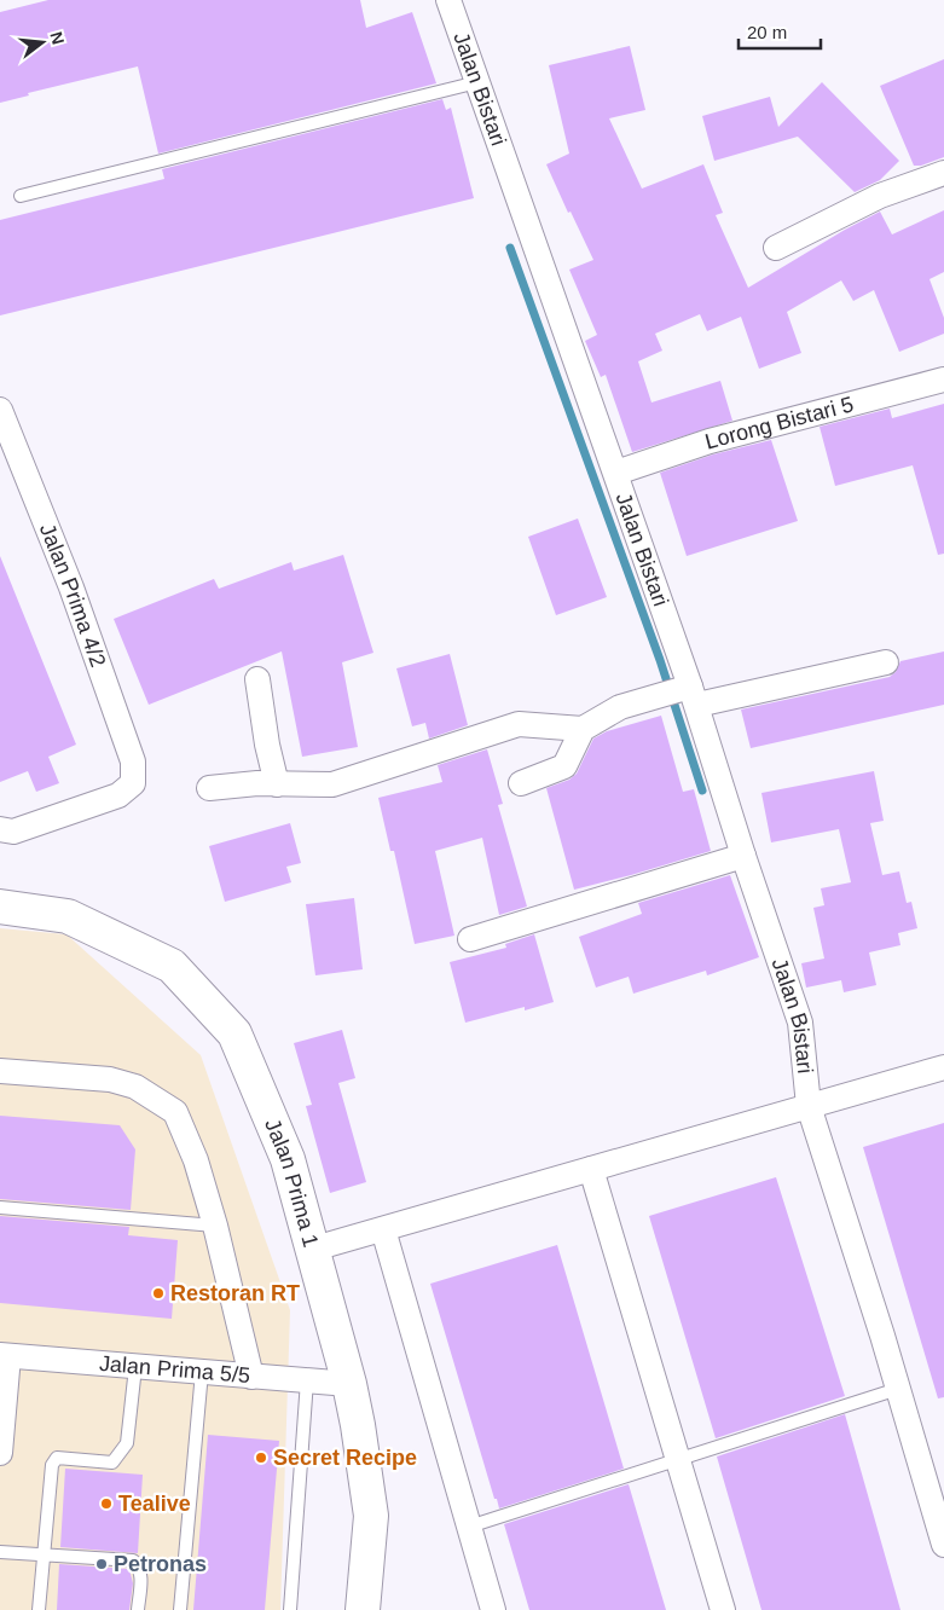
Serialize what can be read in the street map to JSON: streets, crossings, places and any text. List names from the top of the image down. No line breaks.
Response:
{"streets":{"street":["Jalan Bistari","Lorong Bistari 5","Jalan Prima 4/2","Jalan Prima 1","Jalan Prima 5/5"]},"crossings":[["Jalan Bistari","Lorong Bistari 5"],["Jalan Prima 1","Jalan Prima 5/5"]],"places":["Restoran RT","Secret Recipe","Tealive","Petronas"],"scale_bar":"20 m","north":"right"}
